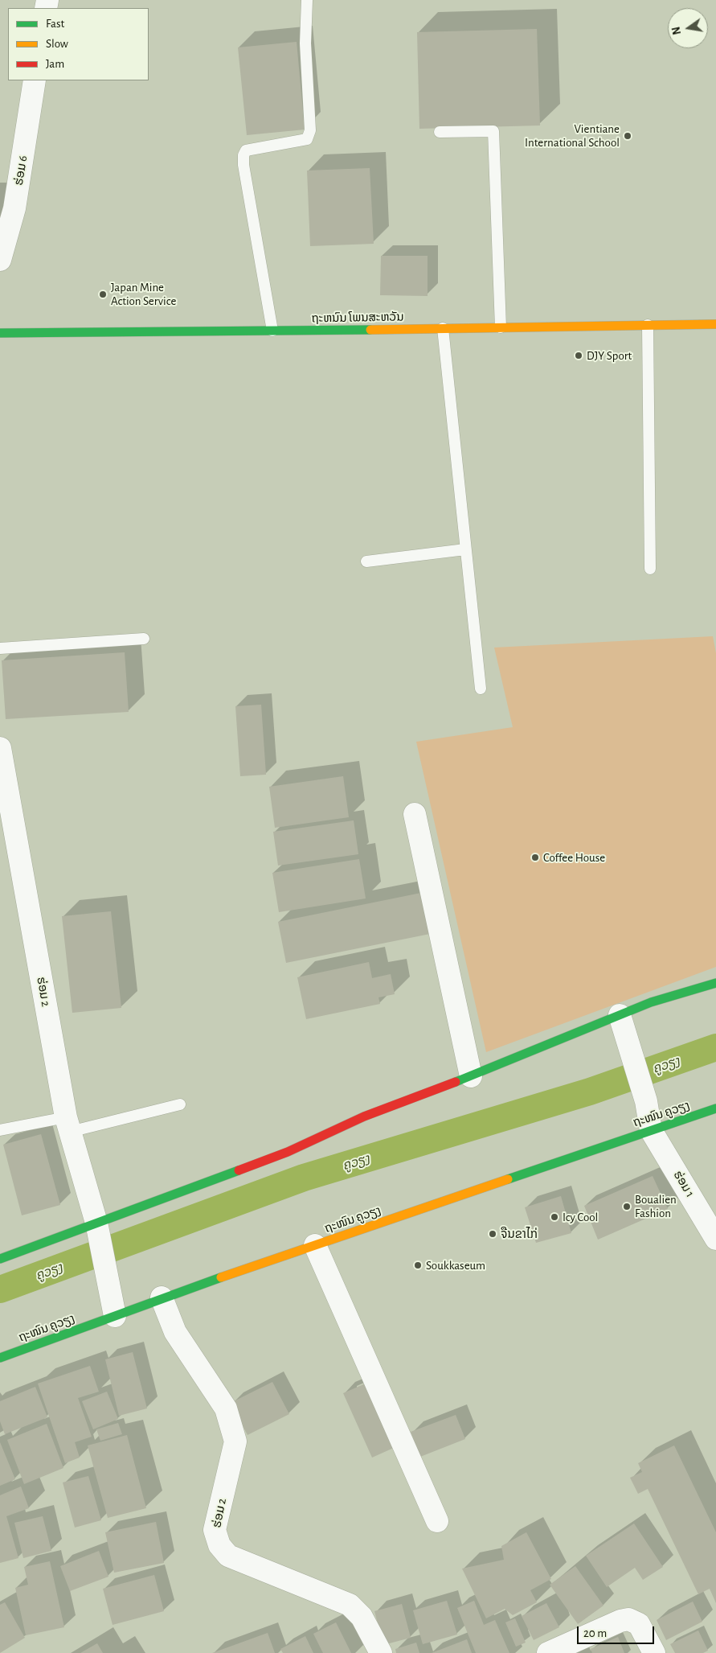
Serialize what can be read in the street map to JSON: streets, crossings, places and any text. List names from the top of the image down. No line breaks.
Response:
{"streets":{"street":["ຮ່ອມ 6","ຖະຫນົນ ໂພນສະຫວັນ","ຮ່ອມ 2","ຖະໜົນ ຄູວຽງ","ຮ່ອມ 1"]},"crossings":[["ຮ່ອມ 2","ຖະໜົນ ຄູວຽງ"],["ຖະໜົນ ຄູວຽງ","ຮ່ອມ 1"]],"water":["ຄູວຽງ"],"places":["Vientiane International School","Japan Mine Action Service","DJY Sport","Coffee House","Boualien Fashion","Icy Cool","ຈືນຂາໄກ່","Soukkaseum"],"legend":["Fast","Slow","Jam"],"scale_bar":"20 m","north":"left"}
